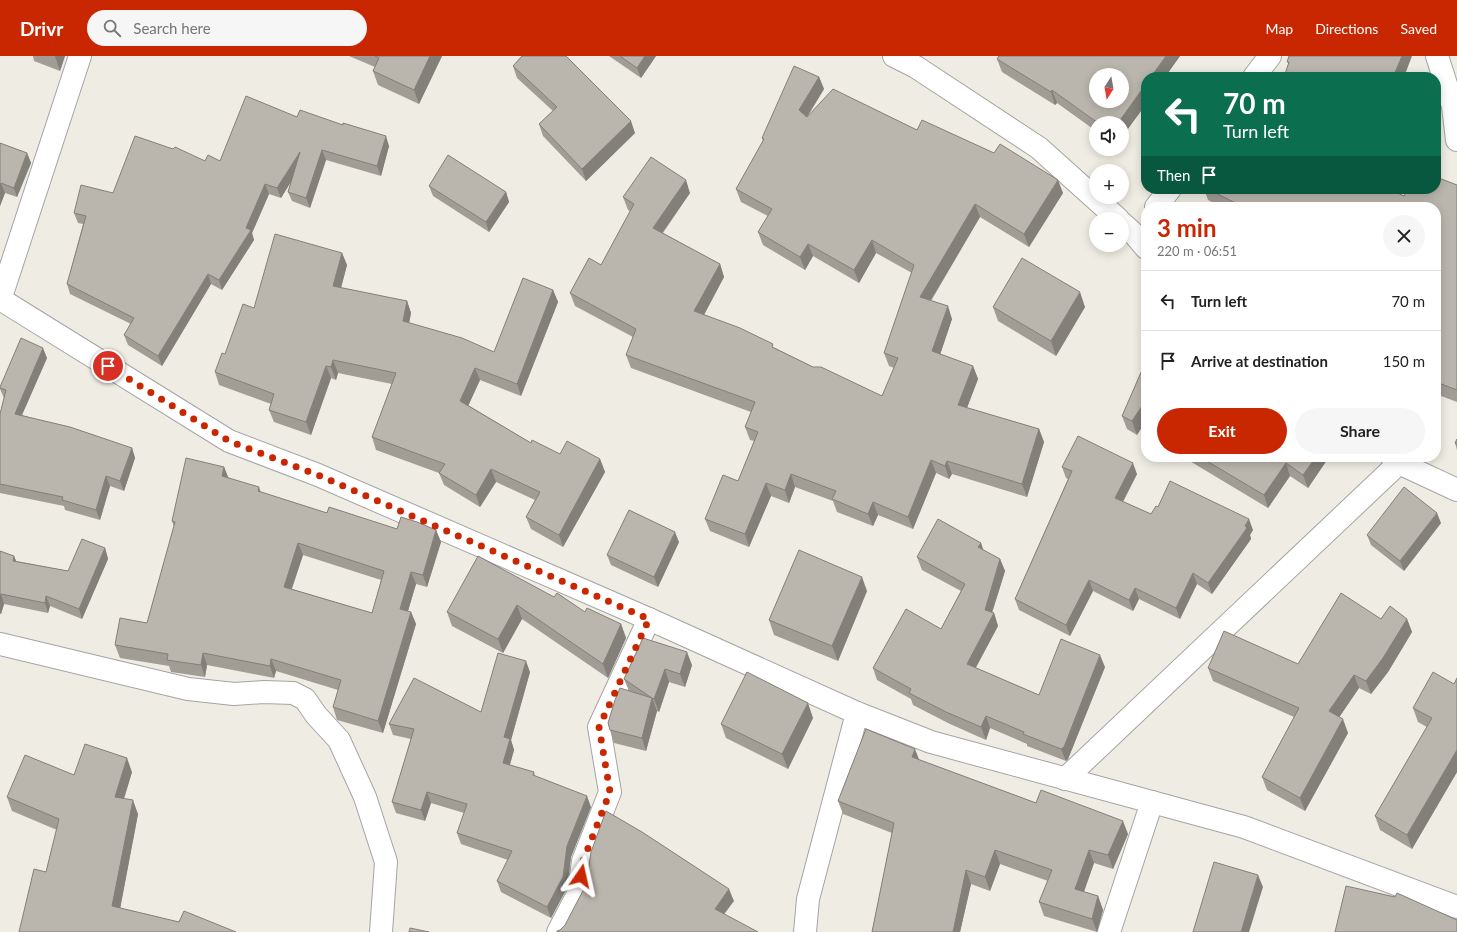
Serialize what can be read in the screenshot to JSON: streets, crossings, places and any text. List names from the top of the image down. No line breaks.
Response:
{"north":"bottom","page":{"header":"Drivr","search":"Search here","nav":["Map","Directions","Saved"],"map_buttons":["+","−"],"turn":["70 m","Turn left"],"then":"Then","heading":["3 min","220 m · 06:51"],"list":[{"name":"Turn left","value":"70 m"},{"name":"Arrive at destination","value":"150 m"}],"buttons":["Exit","Share"]}}
